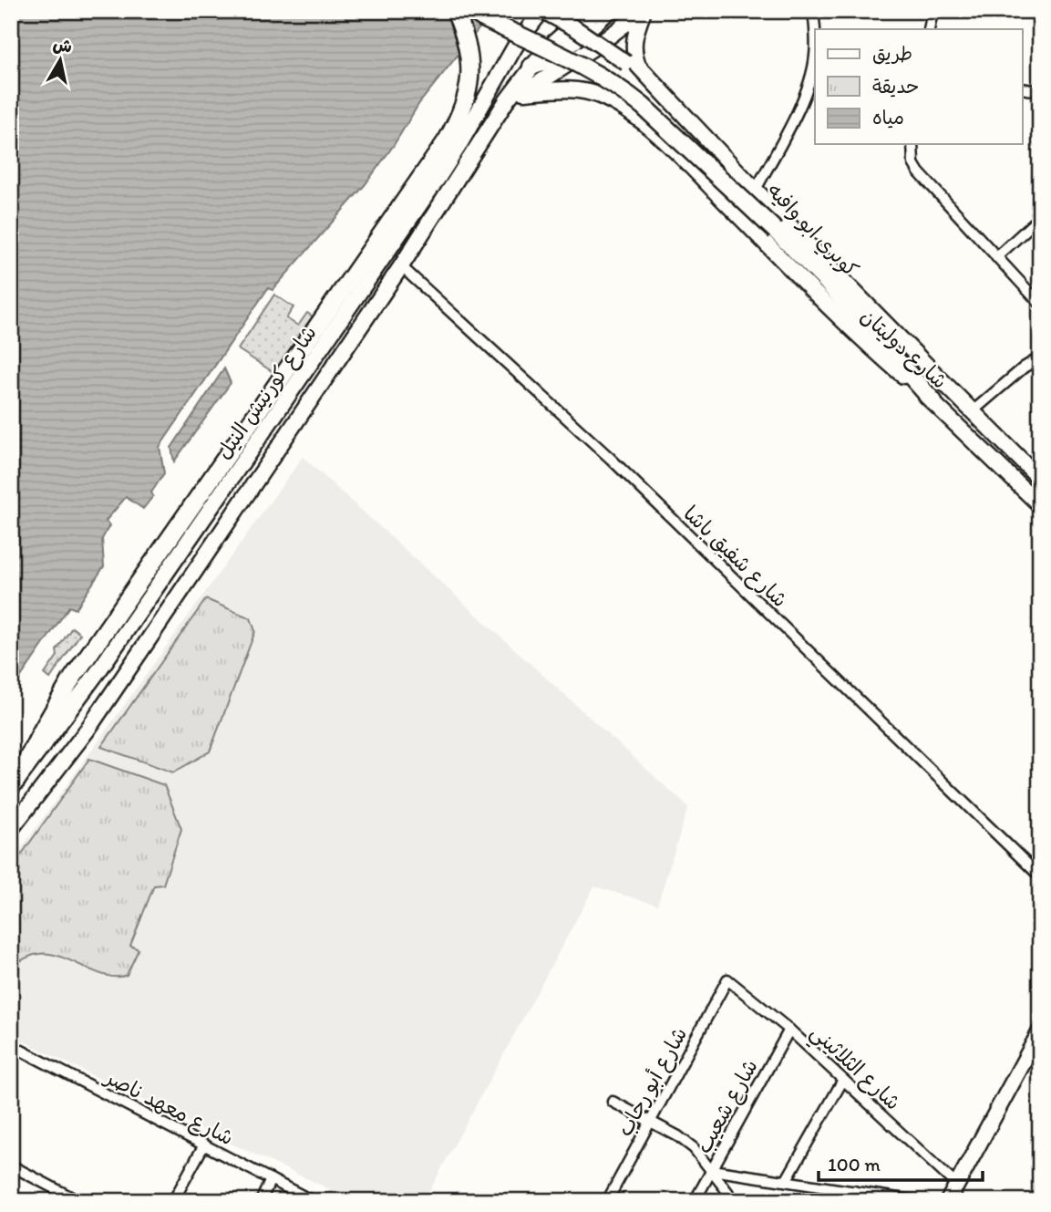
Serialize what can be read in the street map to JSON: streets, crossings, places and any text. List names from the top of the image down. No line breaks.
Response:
{"streets":{"main road":["كوبري ابو وافيه","شارع دوليتان","شارع كورنيش النيل"],"street":["شارع شفيق باشا","شارع الثلاثيني","شارع أبو رحاب","شارع شعيب","شارع معهد ناصر"]},"crossings":[["كوبري ابو وافيه","شارع كورنيش النيل"],["شارع كورنيش النيل","شارع شفيق باشا"],["شارع الثلاثيني","شارع أبو رحاب"],["شارع الثلاثيني","شارع شعيب"]],"legend":["طريق","حديقة","مياه"],"scale_bar":"100 m","north":"top"}
